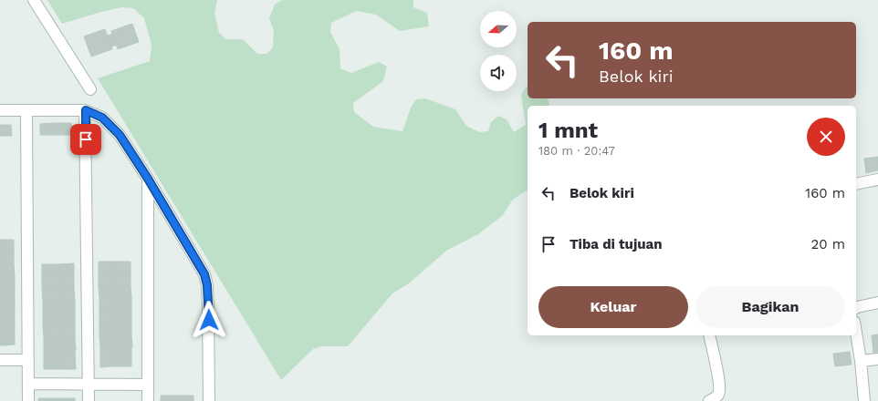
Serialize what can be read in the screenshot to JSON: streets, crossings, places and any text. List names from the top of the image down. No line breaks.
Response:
{"north":"left","page":{"turn":["160 m","Belok kiri"],"heading":["1 mnt","180 m · 20:47"],"list":[{"name":"Belok kiri","value":"160 m"},{"name":"Tiba di tujuan","value":"20 m"}],"buttons":["Keluar","Bagikan"]}}
